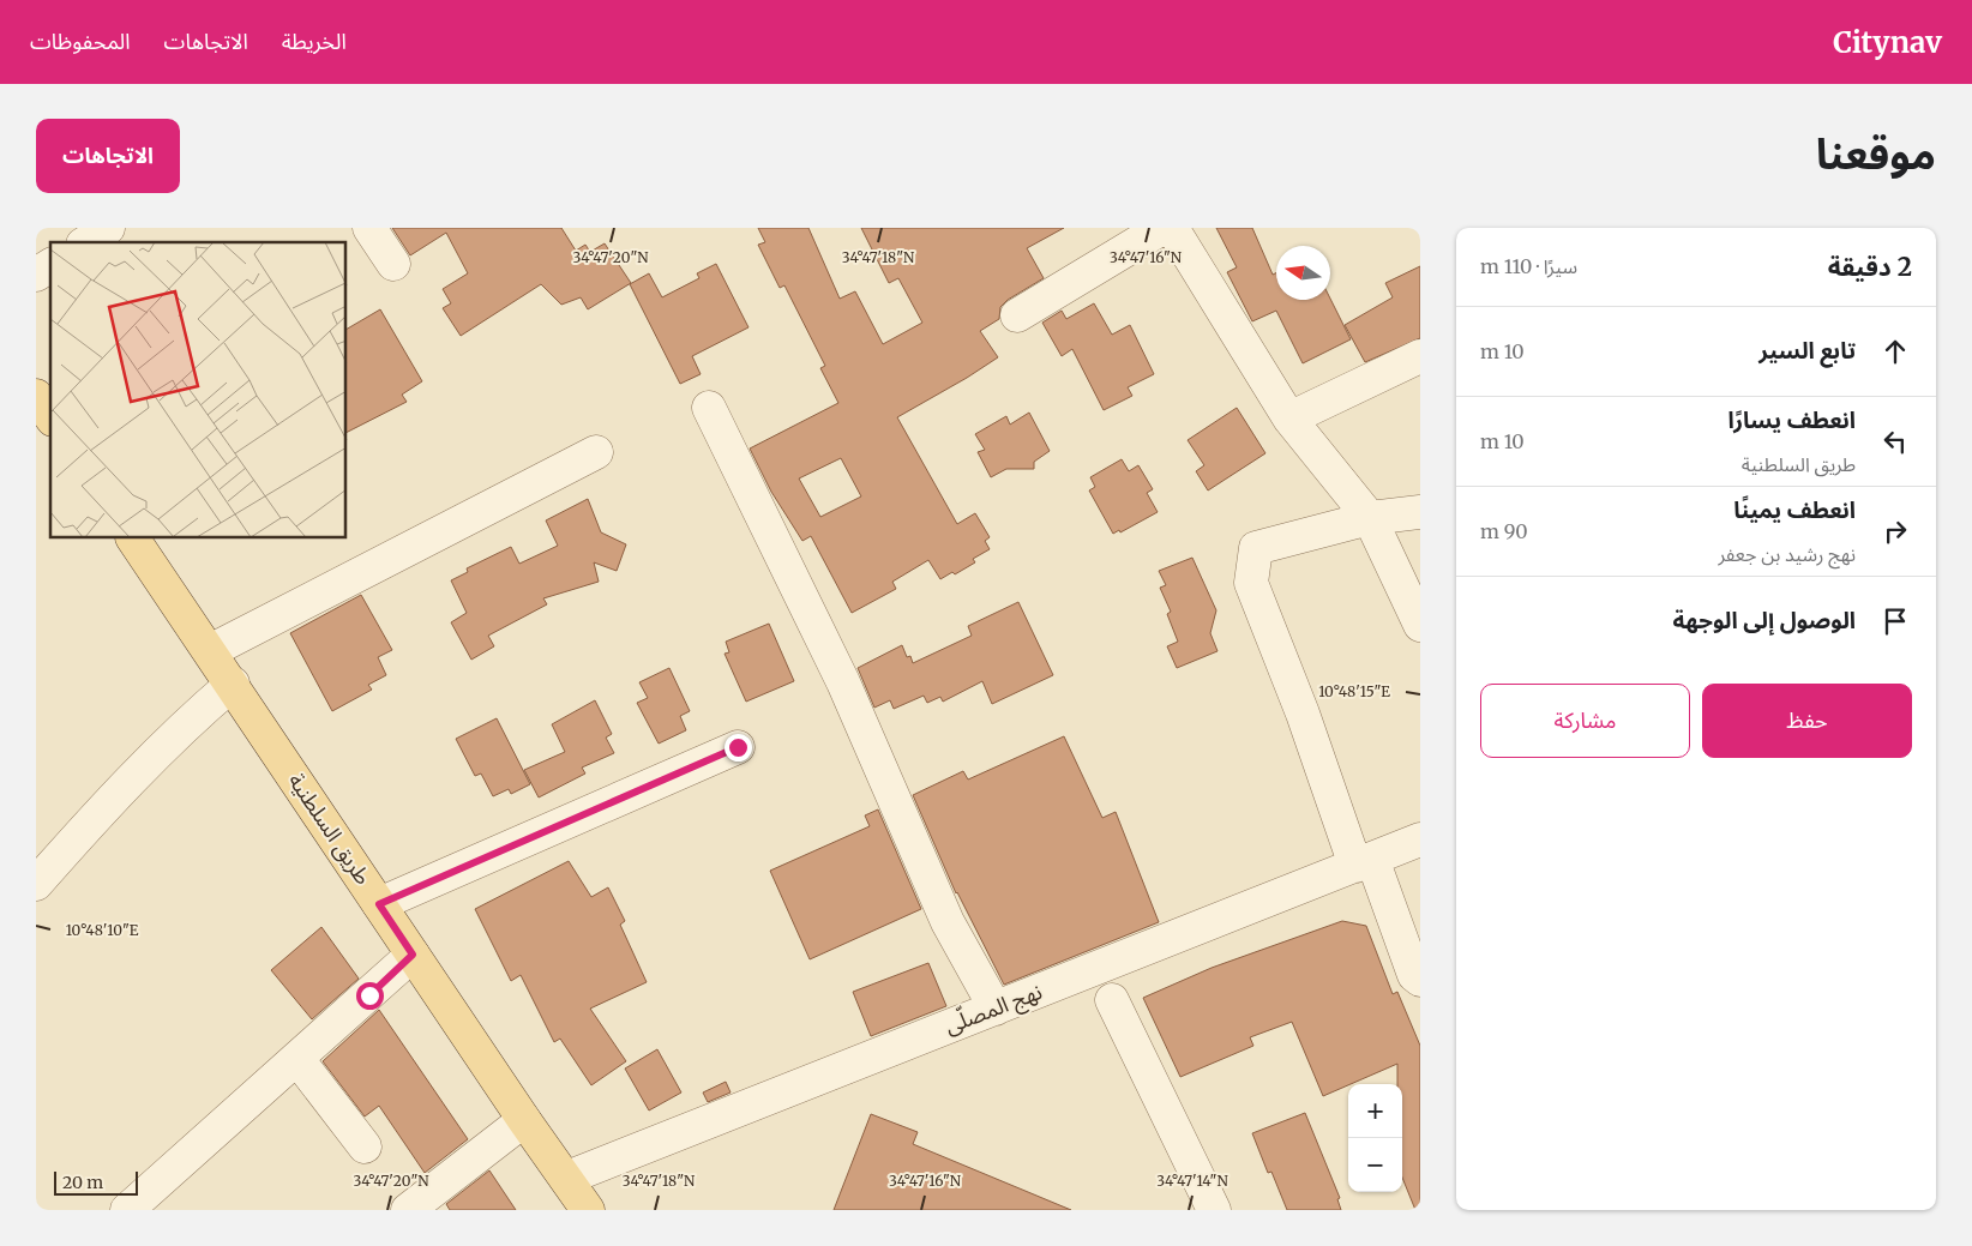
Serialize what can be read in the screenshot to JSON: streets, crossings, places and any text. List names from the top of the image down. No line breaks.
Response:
{"streets":{"main road":["طريق السلطنية"],"street":["نهج المصلّى"]},"crossings":[["طريق السلطنية","نهج المصلّى"]],"scale_bar":"20 m","north":"left","page":{"header":"Citynav","nav":["الخريطة","الاتجاهات","المحفوظات"],"title":"موقعنا","buttons":["الاتجاهات",["حفظ","مشاركة"]],"heading":["2 دقيقة","سيرًا · 110 m"],"list":[["تابع السير","10 m"],["انعطف يسارًا","طريق السلطنية","10 m"],["انعطف يمينًا","نهج رشيد بن جعفر","90 m"],"الوصول إلى الوجهة"],"map_buttons":["+","−"],"scale":"20 m"},"coordinates":["34°47'20\"N","34°47'18\"N","34°47'16\"N","10°48'15\"E","10°48'10\"E","34°47'14\"N"]}
